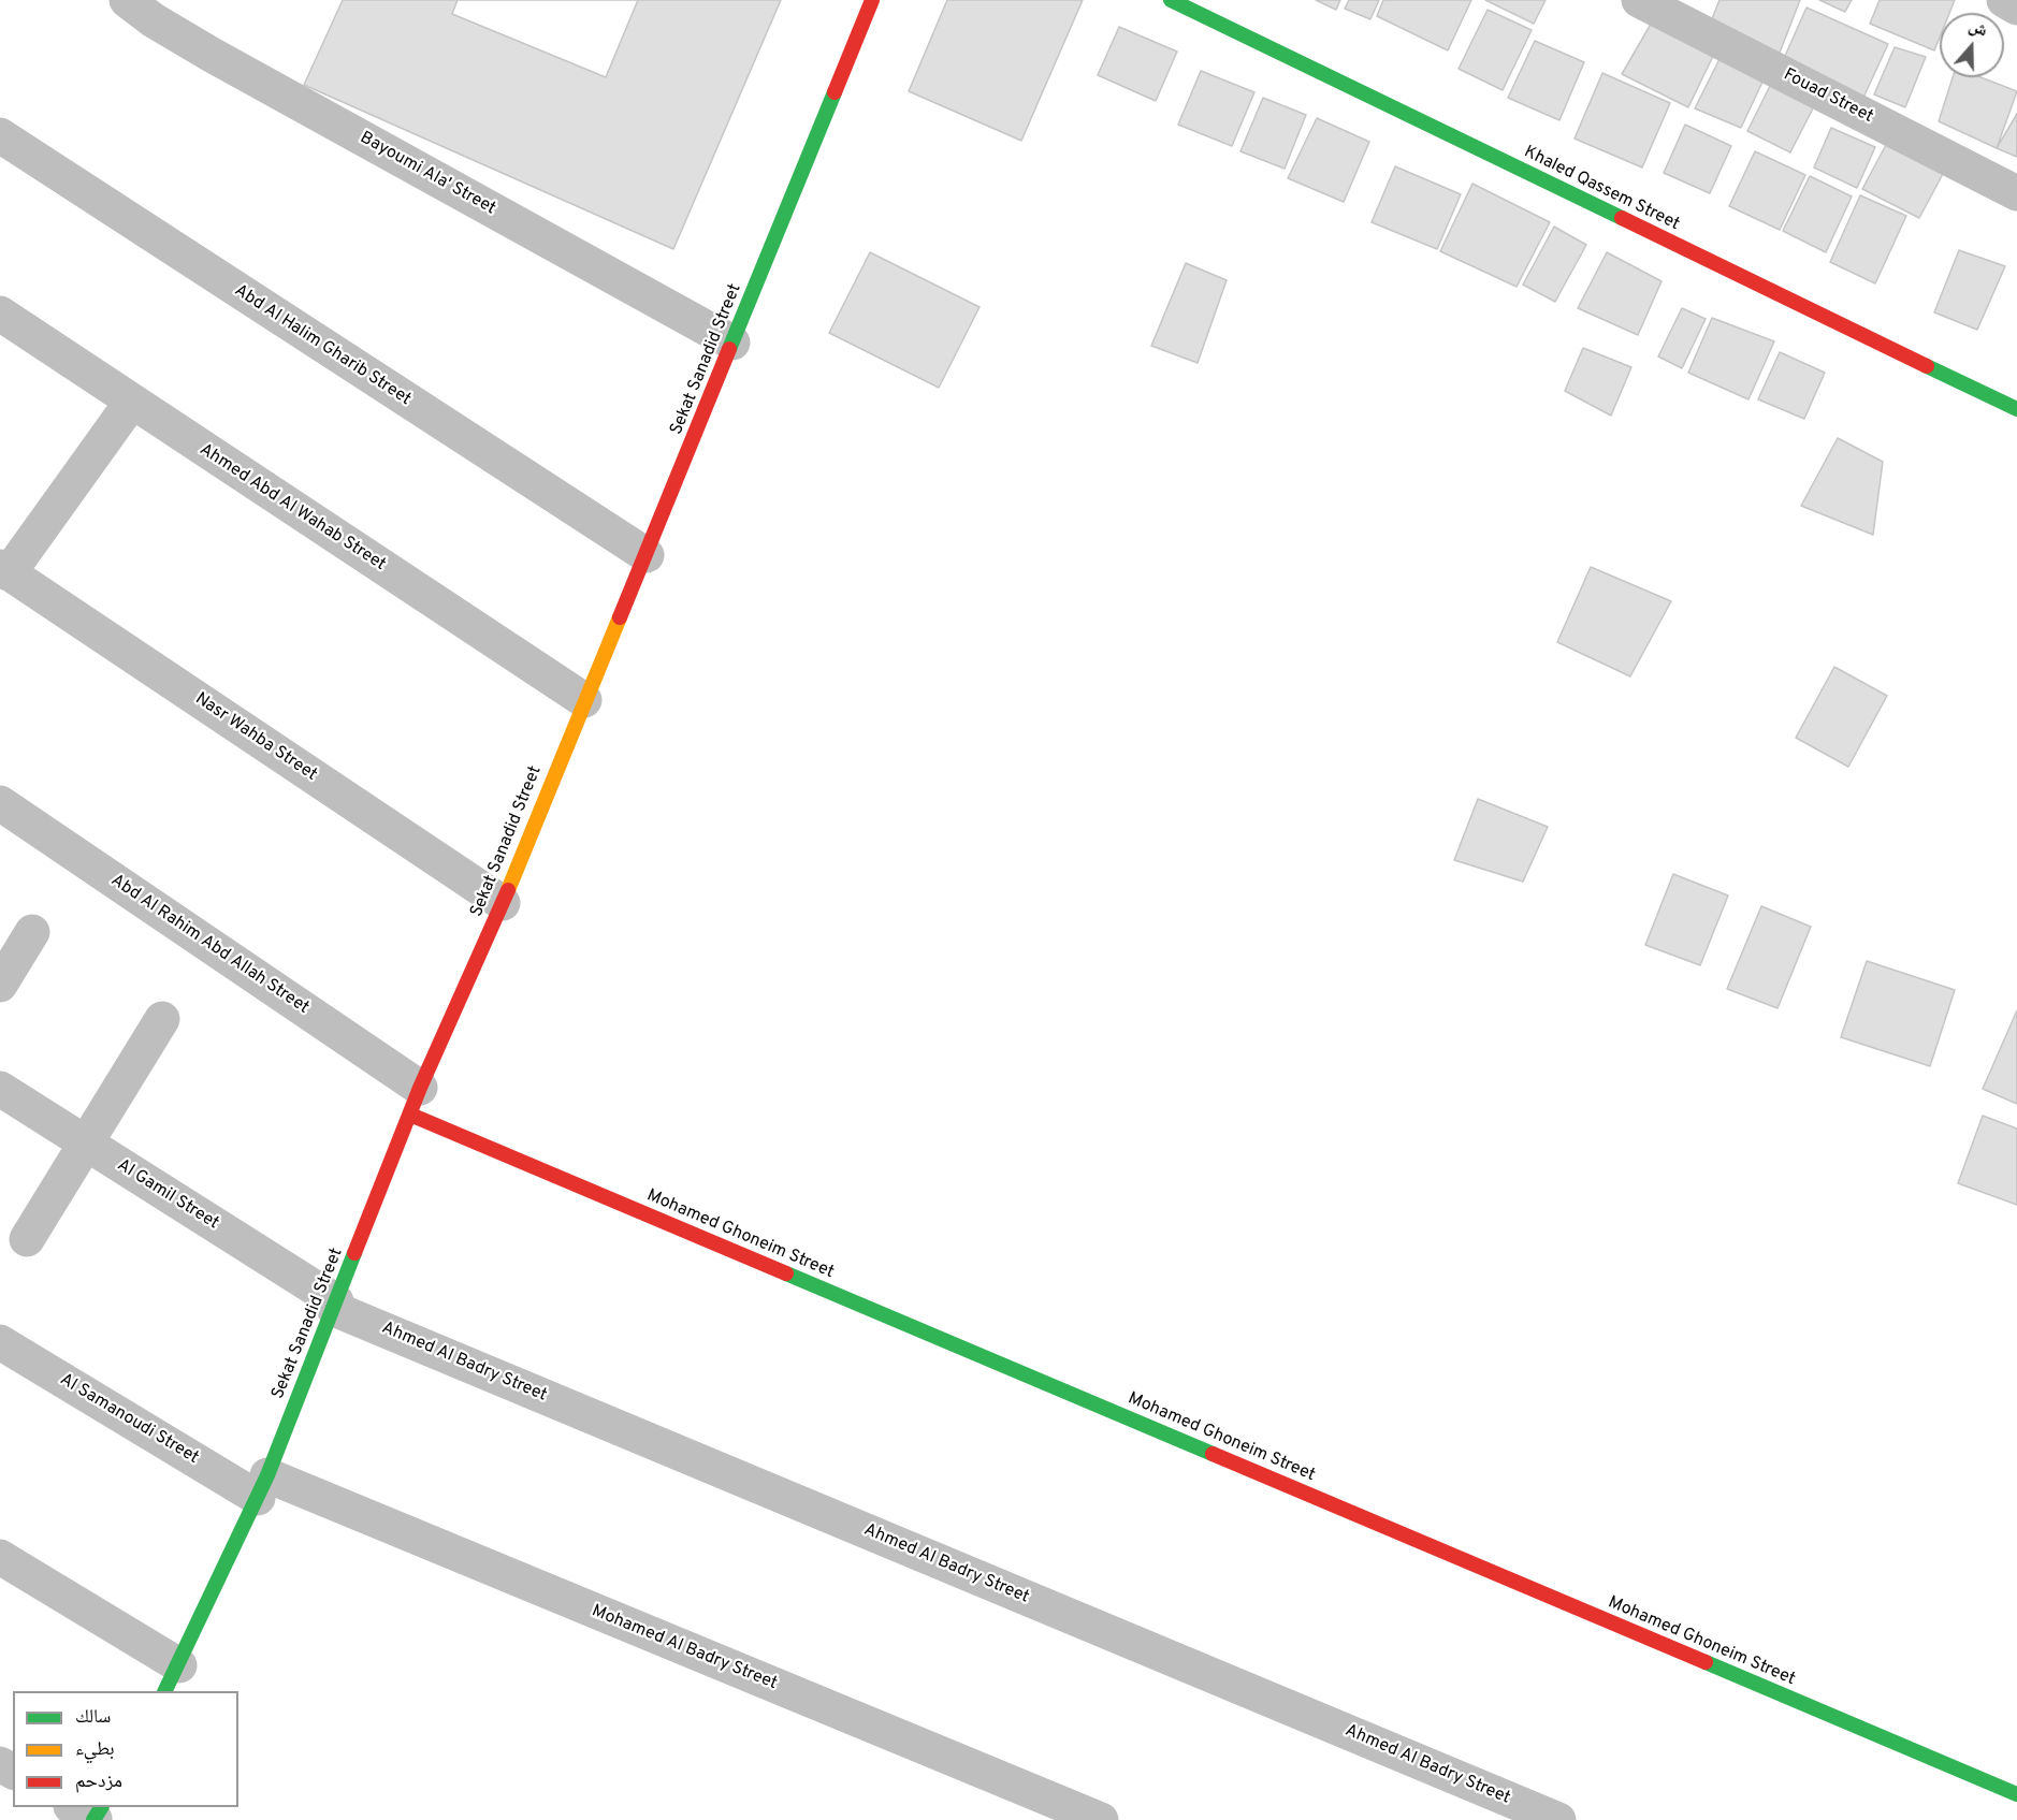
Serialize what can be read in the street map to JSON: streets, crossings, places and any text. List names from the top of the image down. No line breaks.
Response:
{"streets":{"street":["Fouad Street","Bayoumi Ala' Street","Khaled Qassem Street","Abd Al Halim Gharib Street","Sekat Sanadid Street","Ahmed Abd Al Wahab Street","Nasr Wahba Street","Abd Al Rahim Abd Allah Street","Al Gamil Street","Mohamed Ghoneim Street","Ahmed Al Badry Street","Al Samanoudi Street","Mohamed Al Badry Street"]},"crossings":[["Bayoumi Ala' Street","Sekat Sanadid Street"],["Abd Al Halim Gharib Street","Sekat Sanadid Street"],["Sekat Sanadid Street","Ahmed Abd Al Wahab Street"],["Sekat Sanadid Street","Nasr Wahba Street"],["Sekat Sanadid Street","Abd Al Rahim Abd Allah Street"],["Sekat Sanadid Street","Al Gamil Street"],["Sekat Sanadid Street","Mohamed Ghoneim Street"],["Sekat Sanadid Street","Ahmed Al Badry Street"],["Sekat Sanadid Street","Al Samanoudi Street"],["Sekat Sanadid Street","Mohamed Al Badry Street"],["Abd Al Rahim Abd Allah Street","Mohamed Ghoneim Street"],["Al Gamil Street","Ahmed Al Badry Street"],["Al Samanoudi Street","Mohamed Al Badry Street"]],"legend":["سالك","بطيء","مزدحم"],"north":"top"}
